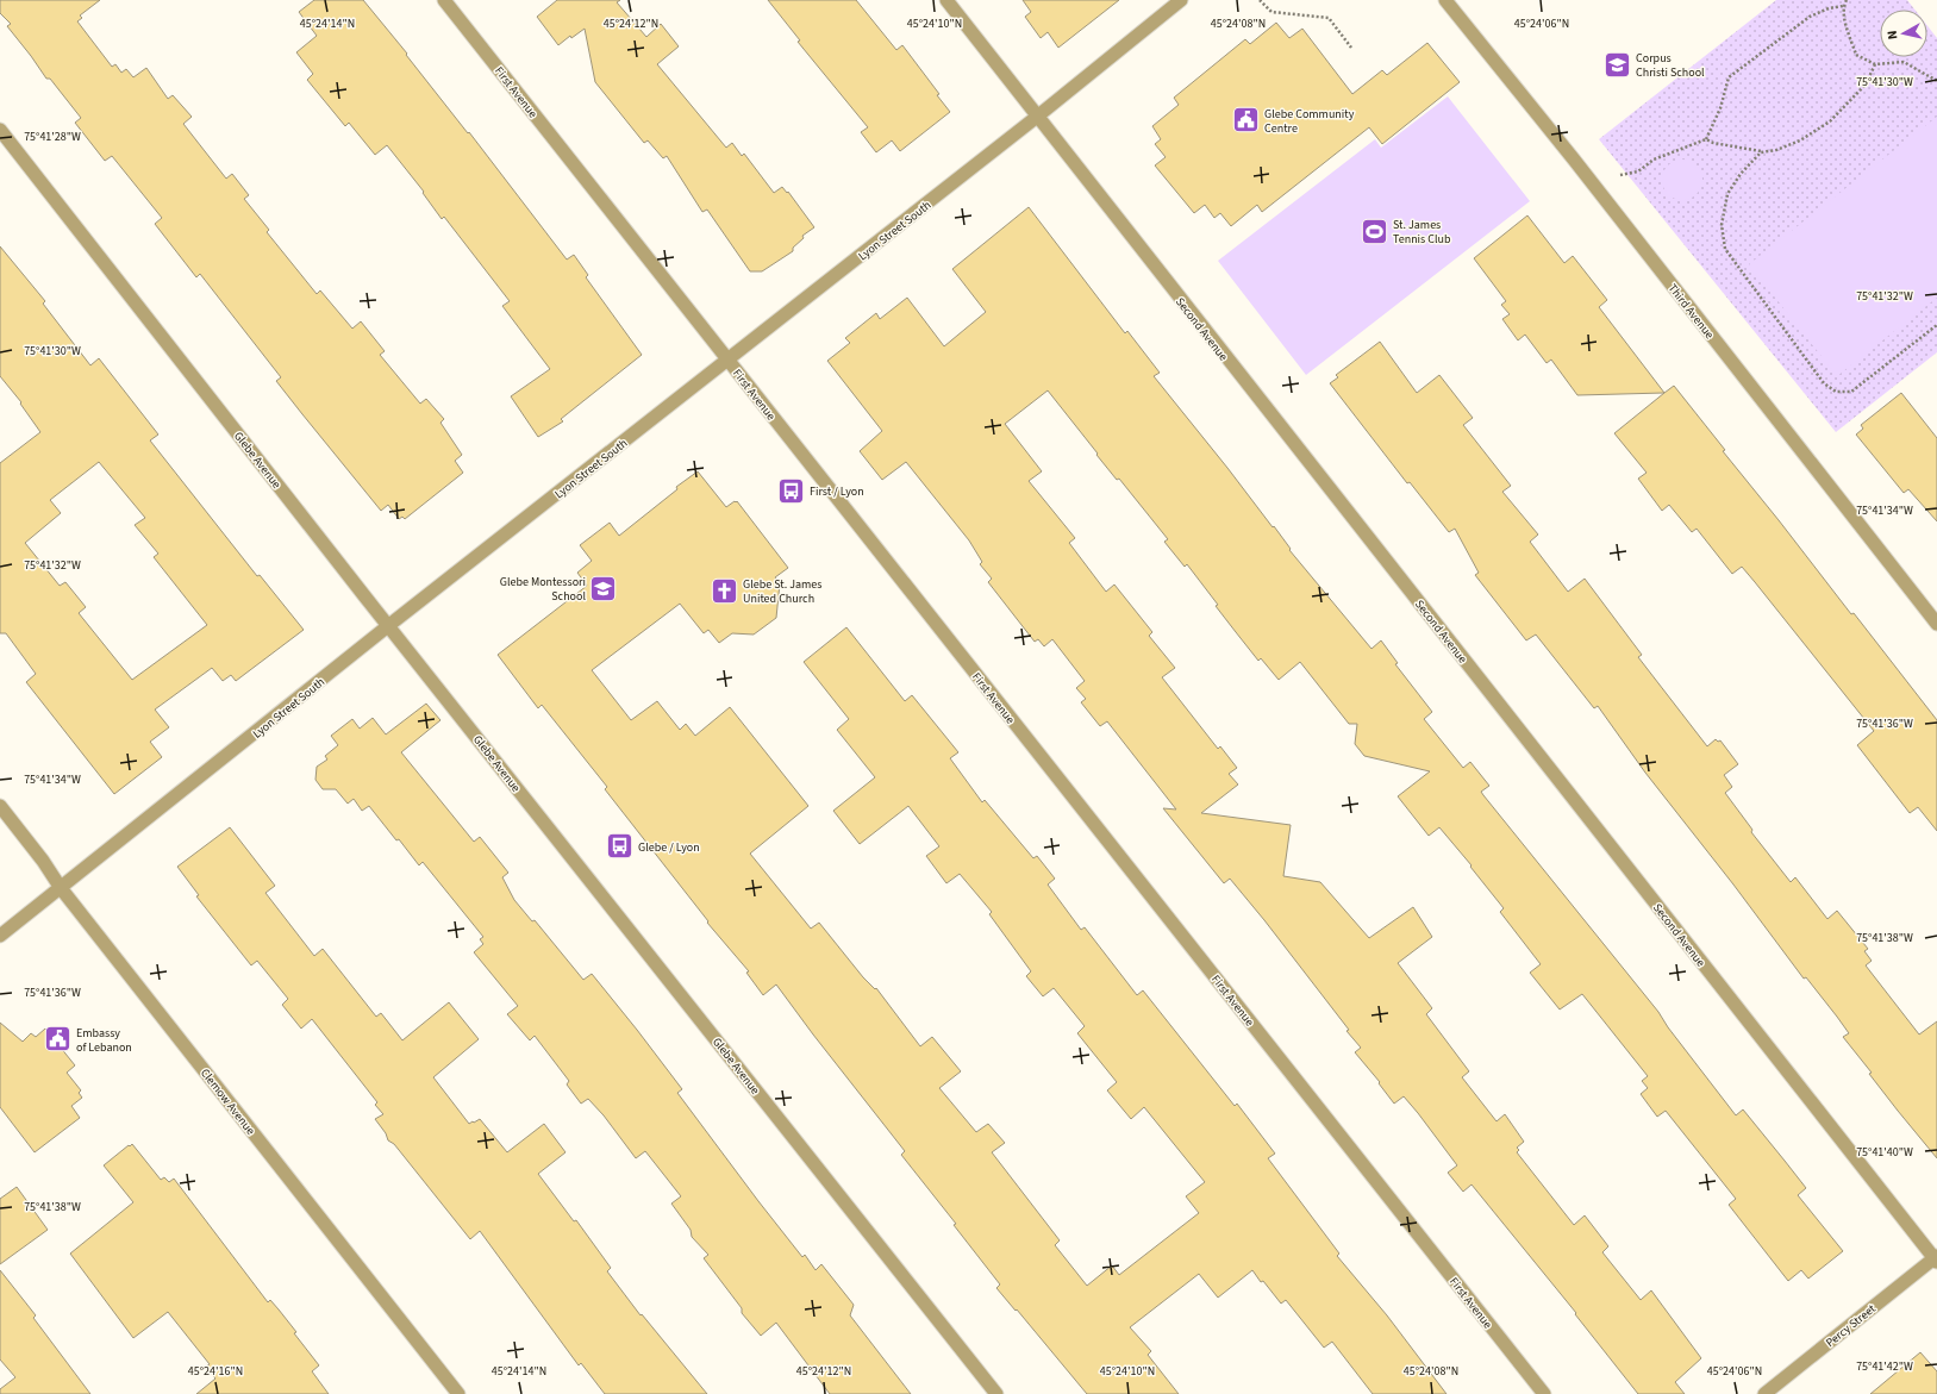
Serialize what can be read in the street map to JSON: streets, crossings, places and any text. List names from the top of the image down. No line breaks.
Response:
{"streets":{"street":["First Avenue","Lyon Street South","Third Avenue","Second Avenue","Glebe Avenue","Clemow Avenue","Percy Street"]},"crossings":[["First Avenue","Lyon Street South"],["Lyon Street South","Second Avenue"],["Lyon Street South","Glebe Avenue"],["Lyon Street South","Clemow Avenue"],["Second Avenue","Percy Street"]],"places":{"school or university":["Corpus Christi School","Glebe Montessori School"],"public building":["Glebe Community Centre","Embassy of Lebanon"],"sports":["St. James Tennis Club"],"bus stop":["First / Lyon","Glebe / Lyon"],"church":["Glebe St. James United Church"]},"north":"left","coordinates":["45°24'14\"N","45°24'12\"N","45°24'10\"N","45°24'08\"N","45°24'06\"N","75°41'30\"W","75°41'28\"W","75°41'32\"W","75°41'34\"W","75°41'36\"W","75°41'38\"W","75°41'40\"W","75°41'42\"W","45°24'16\"N"]}
